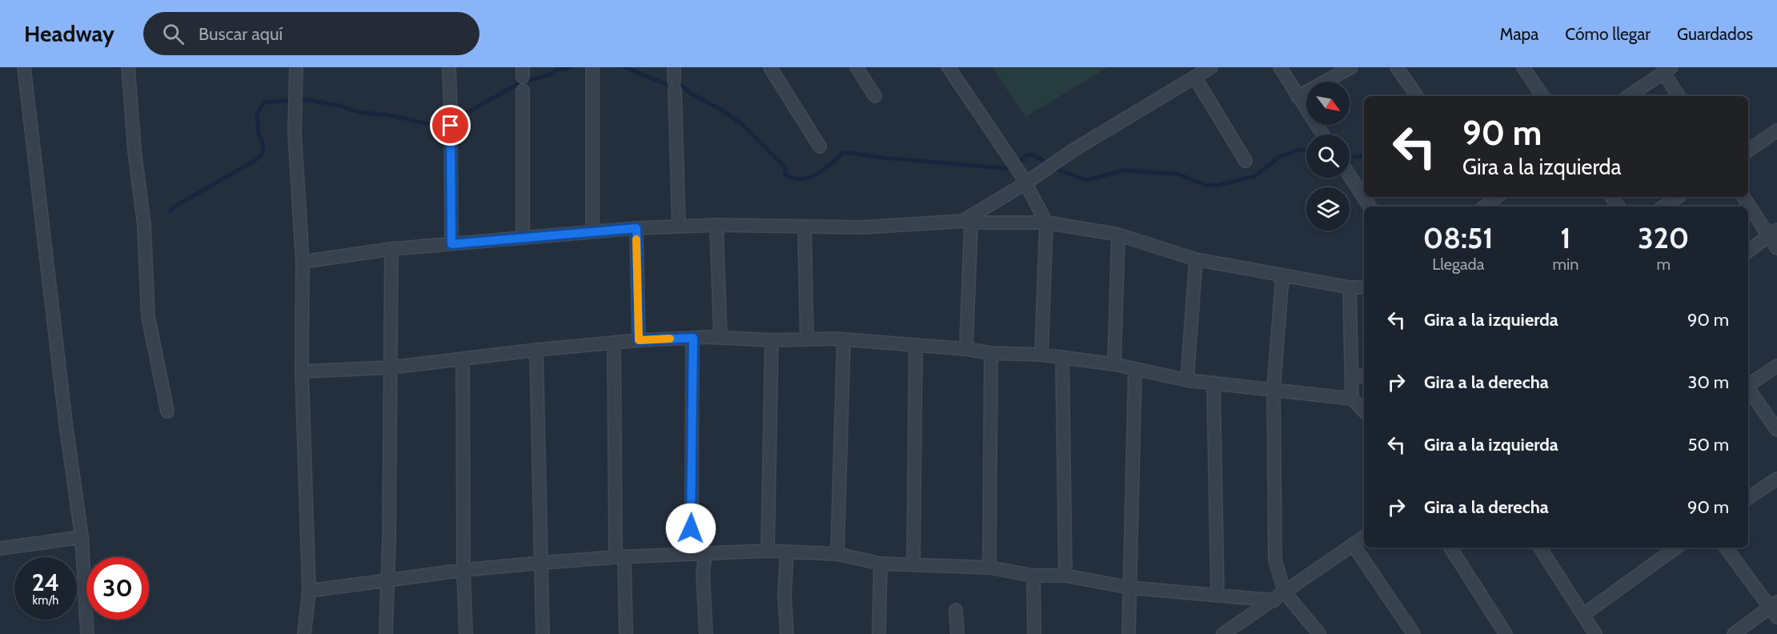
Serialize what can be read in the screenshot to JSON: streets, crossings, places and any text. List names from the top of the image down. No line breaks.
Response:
{"north":"bottom right","page":{"header":"Headway","search":"Buscar aquí","nav":["Mapa","Cómo llegar","Guardados"],"turn":["90 m","Gira a la izquierda"],"eta":["08:51","Llegada","1","min","320","m"],"list":[{"name":"Gira a la izquierda","value":"90 m"},{"name":"Gira a la derecha","value":"30 m"},{"name":"Gira a la izquierda","value":"50 m"},{"name":"Gira a la derecha","value":"90 m"}],"speed":"24 km/h","limit":"30"}}
